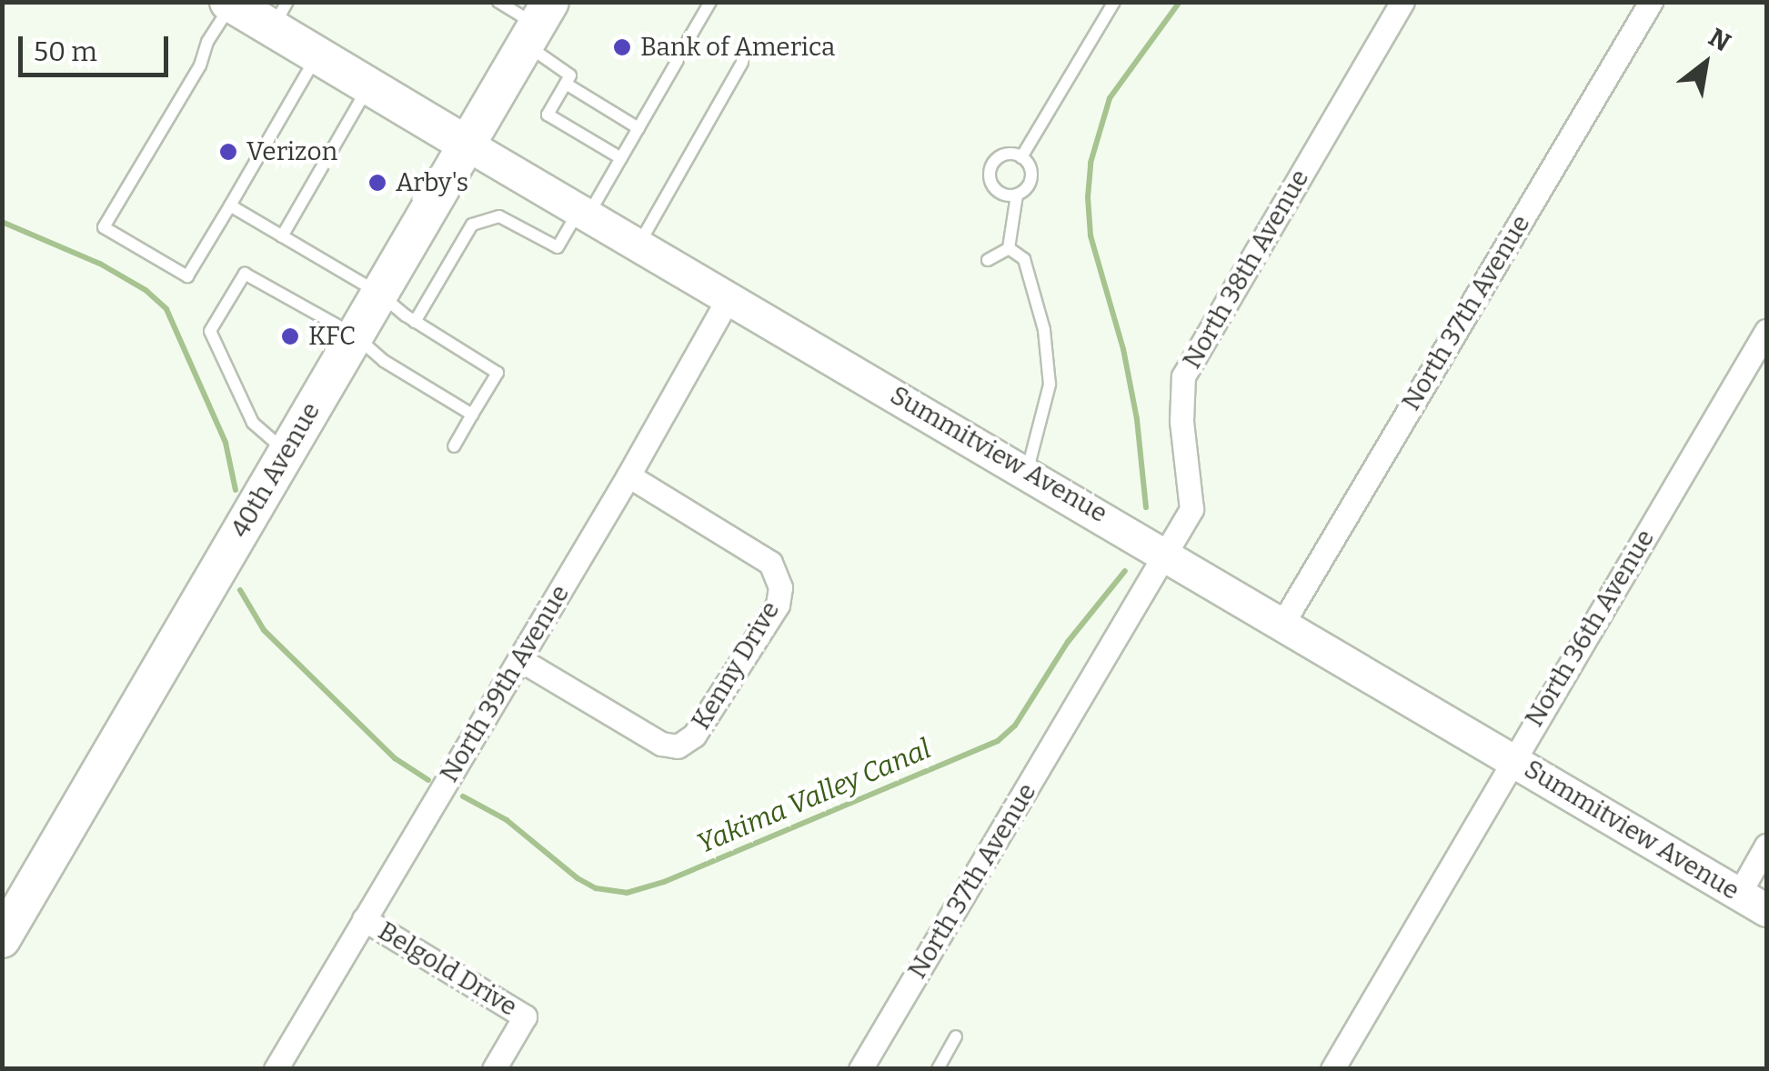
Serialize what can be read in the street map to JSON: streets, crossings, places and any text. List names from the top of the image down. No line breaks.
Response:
{"streets":{"main road":["Summitview Avenue","40th Avenue"],"street":["North 38th Avenue","North 37th Avenue","North 36th Avenue","Kenny Drive","North 39th Avenue","Belgold Drive"]},"crossings":[["North 38th Avenue","North 37th Avenue"],["North 38th Avenue","Summitview Avenue"],["North 37th Avenue","Summitview Avenue"],["Summitview Avenue","40th Avenue"],["Summitview Avenue","North 36th Avenue"],["Summitview Avenue","North 39th Avenue"],["Kenny Drive","North 39th Avenue"],["North 39th Avenue","Belgold Drive"]],"water":["Yakima Valley Canal"],"places":["Bank of America","Verizon","Arby's","KFC"],"scale_bar":"50 m","north":"top right"}
